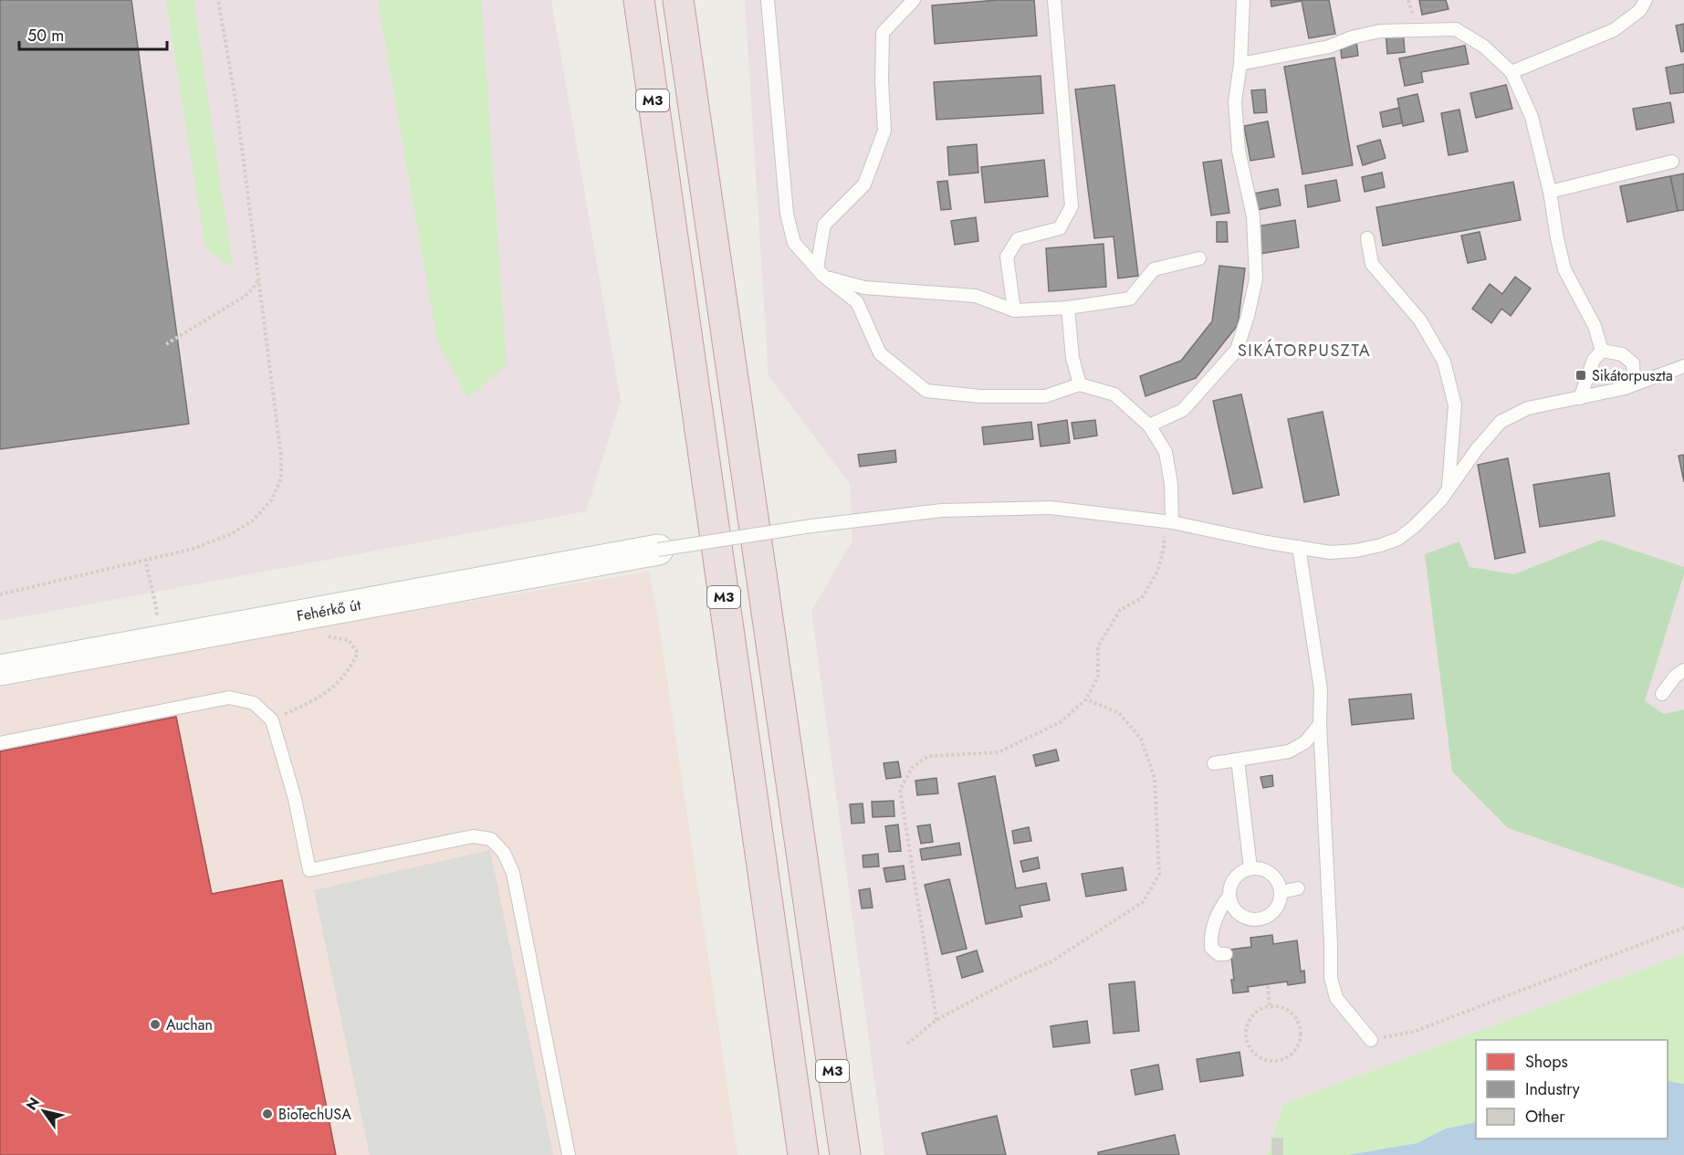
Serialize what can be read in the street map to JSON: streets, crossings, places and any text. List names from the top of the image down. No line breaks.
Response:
{"streets":{"highway":["M3"],"street":["Fehérkő út"]},"districts":["SIKÁTORPUSZTA"],"places":{"transit":["Sikátorpuszta"],"other":["Auchan","BioTechUSA"]},"legend":["Shops","Industry","Other"],"scale_bar":"50 m","north":"top left"}
